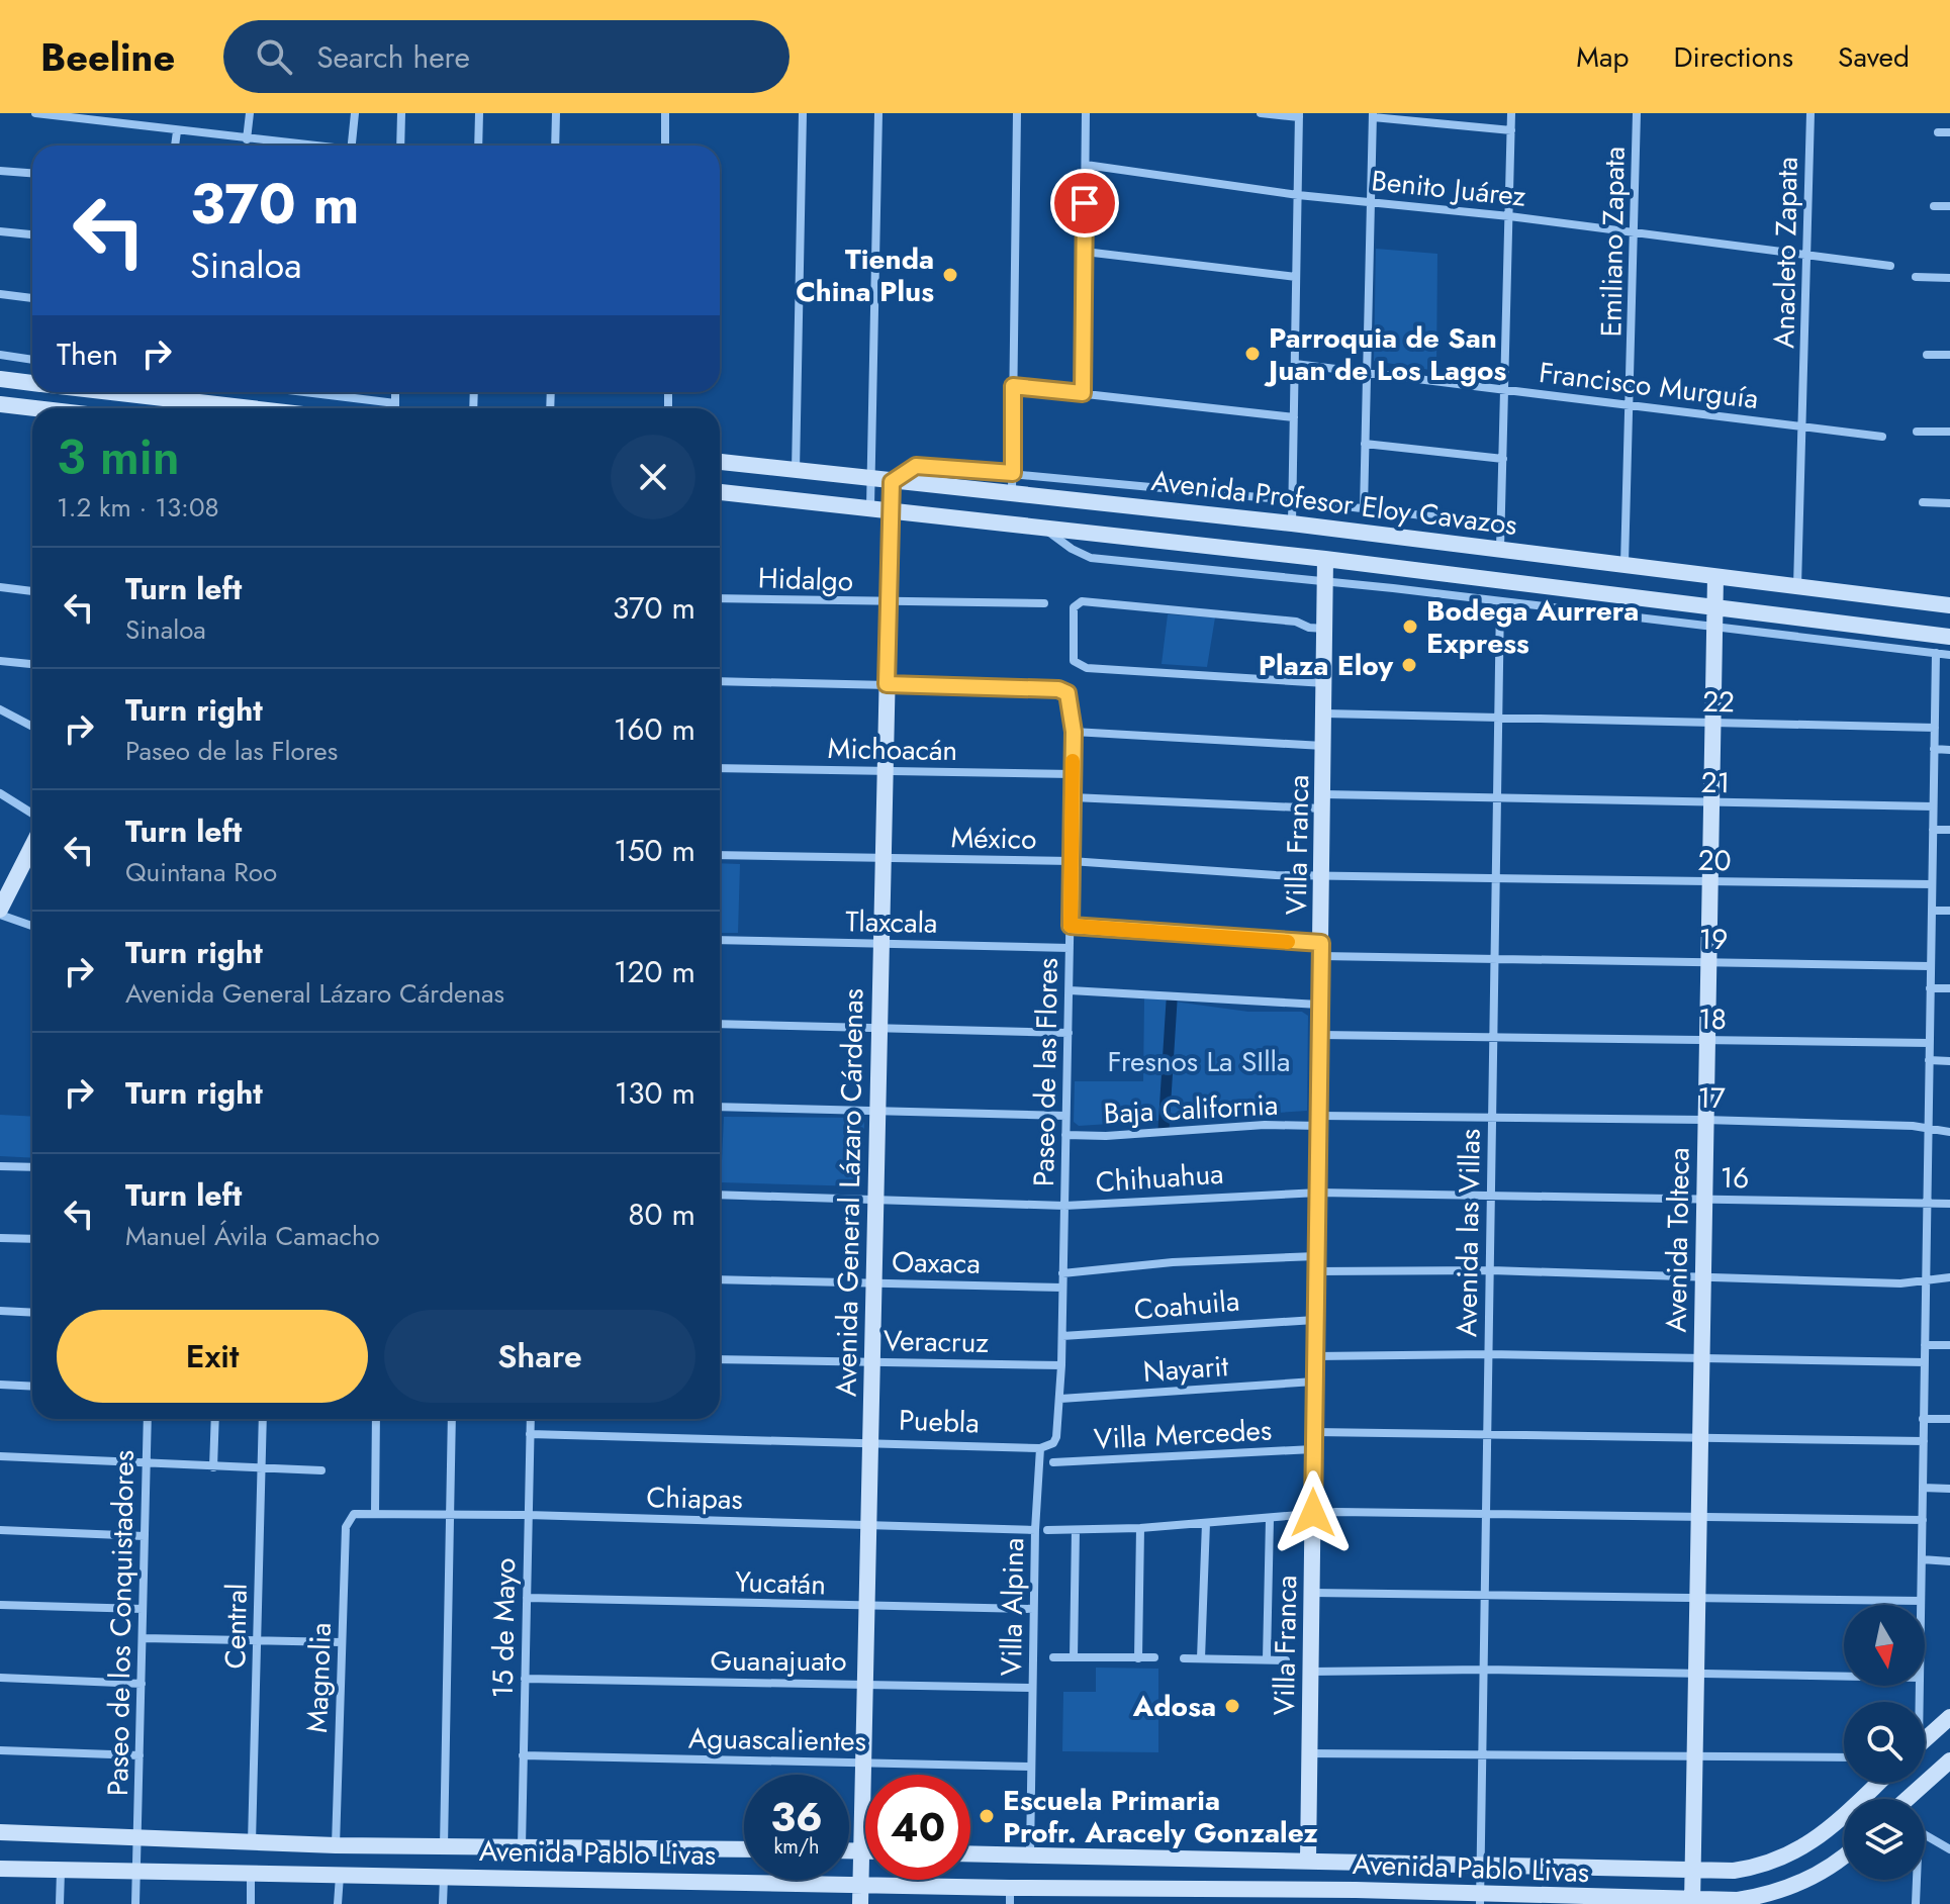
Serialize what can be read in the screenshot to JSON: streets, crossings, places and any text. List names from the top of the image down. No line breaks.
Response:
{"streets":{"main road":["Avenida Profesor Eloy Cavazos","Villa Franca","Avenida General Lázaro Cárdenas","Avenida Tolteca","Avenida Pablo Livas"],"street":["Benito Juárez","Emiliano Zapata","Anacleto Zapata","Francisco Murguía","Hidalgo","22","Michoacán","21","México","20","Tlaxcala","19","18","Paseo de las Flores","17","Baja California","Chihuahua","16","Avenida las Villas","Oaxaca","Coahuila","Veracruz","Nayarit","Puebla","Villa Mercedes","Chiapas","Yucatán","Villa Alpina","Paseo de los Conquistadores","Central","15 de Mayo","Guanajuato","Magnolia","Aguascalientes"]},"crossings":[["Benito Juárez","Emiliano Zapata"],["Benito Juárez","Anacleto Zapata"],["Emiliano Zapata","Francisco Murguía"],["Emiliano Zapata","Avenida Profesor Eloy Cavazos"],["Anacleto Zapata","Francisco Murguía"],["Anacleto Zapata","Avenida Profesor Eloy Cavazos"],["Avenida Profesor Eloy Cavazos","Villa Franca"],["Avenida Profesor Eloy Cavazos","Avenida General Lázaro Cárdenas"],["Avenida Profesor Eloy Cavazos","Avenida las Villas"],["Avenida Profesor Eloy Cavazos","Avenida Tolteca"],["Hidalgo","Avenida General Lázaro Cárdenas"],["22","Villa Franca"],["22","Avenida las Villas"],["22","Avenida Tolteca"],["Michoacán","Paseo de las Flores"],["Michoacán","Avenida General Lázaro Cárdenas"],["21","Villa Franca"],["21","Avenida las Villas"],["21","Avenida Tolteca"],["México","Villa Franca"],["México","20"],["México","Paseo de las Flores"],["México","Avenida General Lázaro Cárdenas"],["México","Avenida las Villas"],["Villa Franca","19"],["Villa Franca","18"],["Villa Franca","17"],["Villa Franca","Baja California"],["Villa Franca","Chihuahua"],["Villa Franca","Coahuila"],["Villa Franca","Nayarit"],["Villa Franca","Villa Mercedes"],["Villa Franca","Avenida Pablo Livas"],["20","Avenida las Villas"],["20","Avenida Tolteca"],["Tlaxcala","Paseo de las Flores"],["Tlaxcala","Avenida General Lázaro Cárdenas"],["19","Paseo de las Flores"],["19","Avenida las Villas"],["19","Avenida Tolteca"],["18","Avenida las Villas"],["18","Avenida Tolteca"],["Paseo de las Flores","Baja California"],["Paseo de las Flores","Chihuahua"],["Paseo de las Flores","Avenida General Lázaro Cárdenas"],["Paseo de las Flores","Oaxaca"],["Paseo de las Flores","Coahuila"],["Paseo de las Flores","Veracruz"],["Paseo de las Flores","Nayarit"],["Paseo de las Flores","Puebla"],["17","Baja California"],["17","Avenida las Villas"],["17","Avenida Tolteca"],["Baja California","Avenida General Lázaro Cárdenas"],["Chihuahua","16"],["Chihuahua","Avenida General Lázaro Cárdenas"],["Chihuahua","Avenida las Villas"],["16","Avenida las Villas"],["16","Avenida Tolteca"],["Avenida General Lázaro Cárdenas","Oaxaca"],["Avenida General Lázaro Cárdenas","Veracruz"],["Avenida General Lázaro Cárdenas","Puebla"],["Avenida General Lázaro Cárdenas","Chiapas"],["Avenida General Lázaro Cárdenas","Yucatán"],["Avenida General Lázaro Cárdenas","Guanajuato"],["Avenida General Lázaro Cárdenas","Aguascalientes"],["Avenida General Lázaro Cárdenas","Avenida Pablo Livas"],["Avenida las Villas","Villa Mercedes"],["Avenida las Villas","Avenida Pablo Livas"],["Avenida Tolteca","Villa Mercedes"],["Avenida Tolteca","Avenida Pablo Livas"],["Puebla","Villa Alpina"],["Puebla","15 de Mayo"],["Chiapas","Villa Alpina"],["Chiapas","15 de Mayo"],["Chiapas","Magnolia"],["Yucatán","Villa Alpina"],["Yucatán","15 de Mayo"],["Villa Alpina","Guanajuato"],["Villa Alpina","Aguascalientes"],["Villa Alpina","Avenida Pablo Livas"],["Paseo de los Conquistadores","Avenida Pablo Livas"],["Central","Avenida Pablo Livas"],["15 de Mayo","Guanajuato"],["15 de Mayo","Aguascalientes"],["15 de Mayo","Avenida Pablo Livas"],["Magnolia","Avenida Pablo Livas"]],"parks":["Fresnos La SIlla"],"places":["Tienda China Plus","Parroquia de San Juan de Los Lagos","Bodega Aurrera Express","Plaza Eloy","Adosa","Escuela Primaria Profr. Aracely Gonzalez"],"north":"bottom","page":{"header":"Beeline","search":"Search here","nav":["Map","Directions","Saved"],"turn":["370 m","Sinaloa"],"then":"Then","heading":["3 min","1.2 km · 13:08"],"list":[{"name":"Turn left","note":"Sinaloa","value":"370 m"},{"name":"Turn right","note":"Paseo de las Flores","value":"160 m"},{"name":"Turn left","note":"Quintana Roo","value":"150 m"},{"name":"Turn right","note":"Avenida General Lázaro Cárdenas","value":"120 m"},{"name":"Turn right","value":"130 m"},{"name":"Turn left","note":"Manuel Ávila Camacho","value":"80 m"}],"buttons":["Exit","Share"],"speed":"36 km/h","limit":"40"}}
